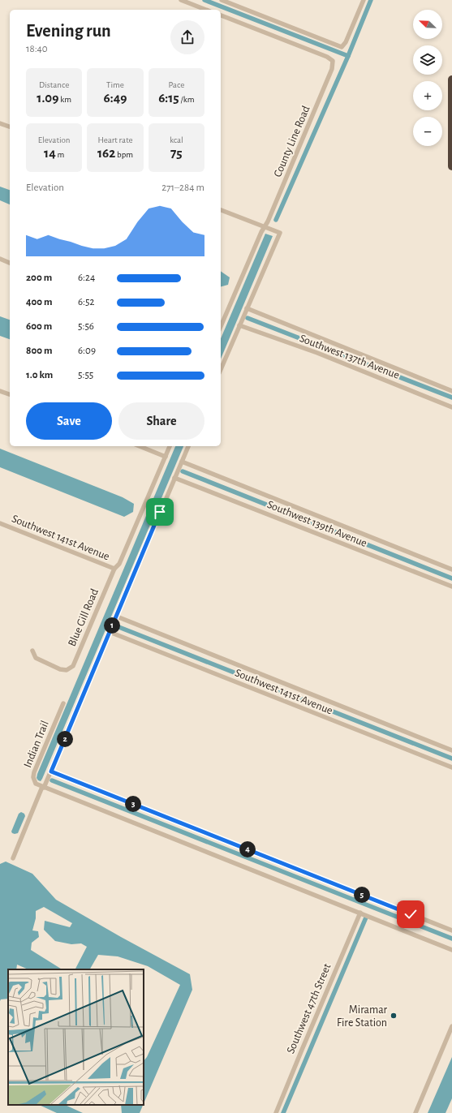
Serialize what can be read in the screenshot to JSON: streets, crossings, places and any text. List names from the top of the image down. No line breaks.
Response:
{"streets":{"street":["County Line Road","Southwest 137th Avenue","Southwest 139th Avenue","Southwest 141st Avenue","Blue Gill Road","Indian Trail","Southwest 47th Street"]},"crossings":[["Southwest 141st Avenue","Blue Gill Road"]],"places":["Miramar Fire Station"],"north":"top left","page":{"map_buttons":["+","−"],"heading":["Evening run","18:40"],"stats":[["Distance","1.09 km"],["Time","6:49"],["Pace","6:15 /km"],["Elevation","14 m"],["Heart rate","162 bpm"],["kcal","75"]],"chart":["Elevation","271–284 m"],"list":[{"name":"200 m","note":"6:24"},{"name":"400 m","note":"6:52"},{"name":"600 m","note":"5:56"},{"name":"800 m","note":"6:09"},{"name":"1.0 km","note":"5:55"}],"buttons":["Save","Share"],"pins":["1","2","3","4","5"]}}
